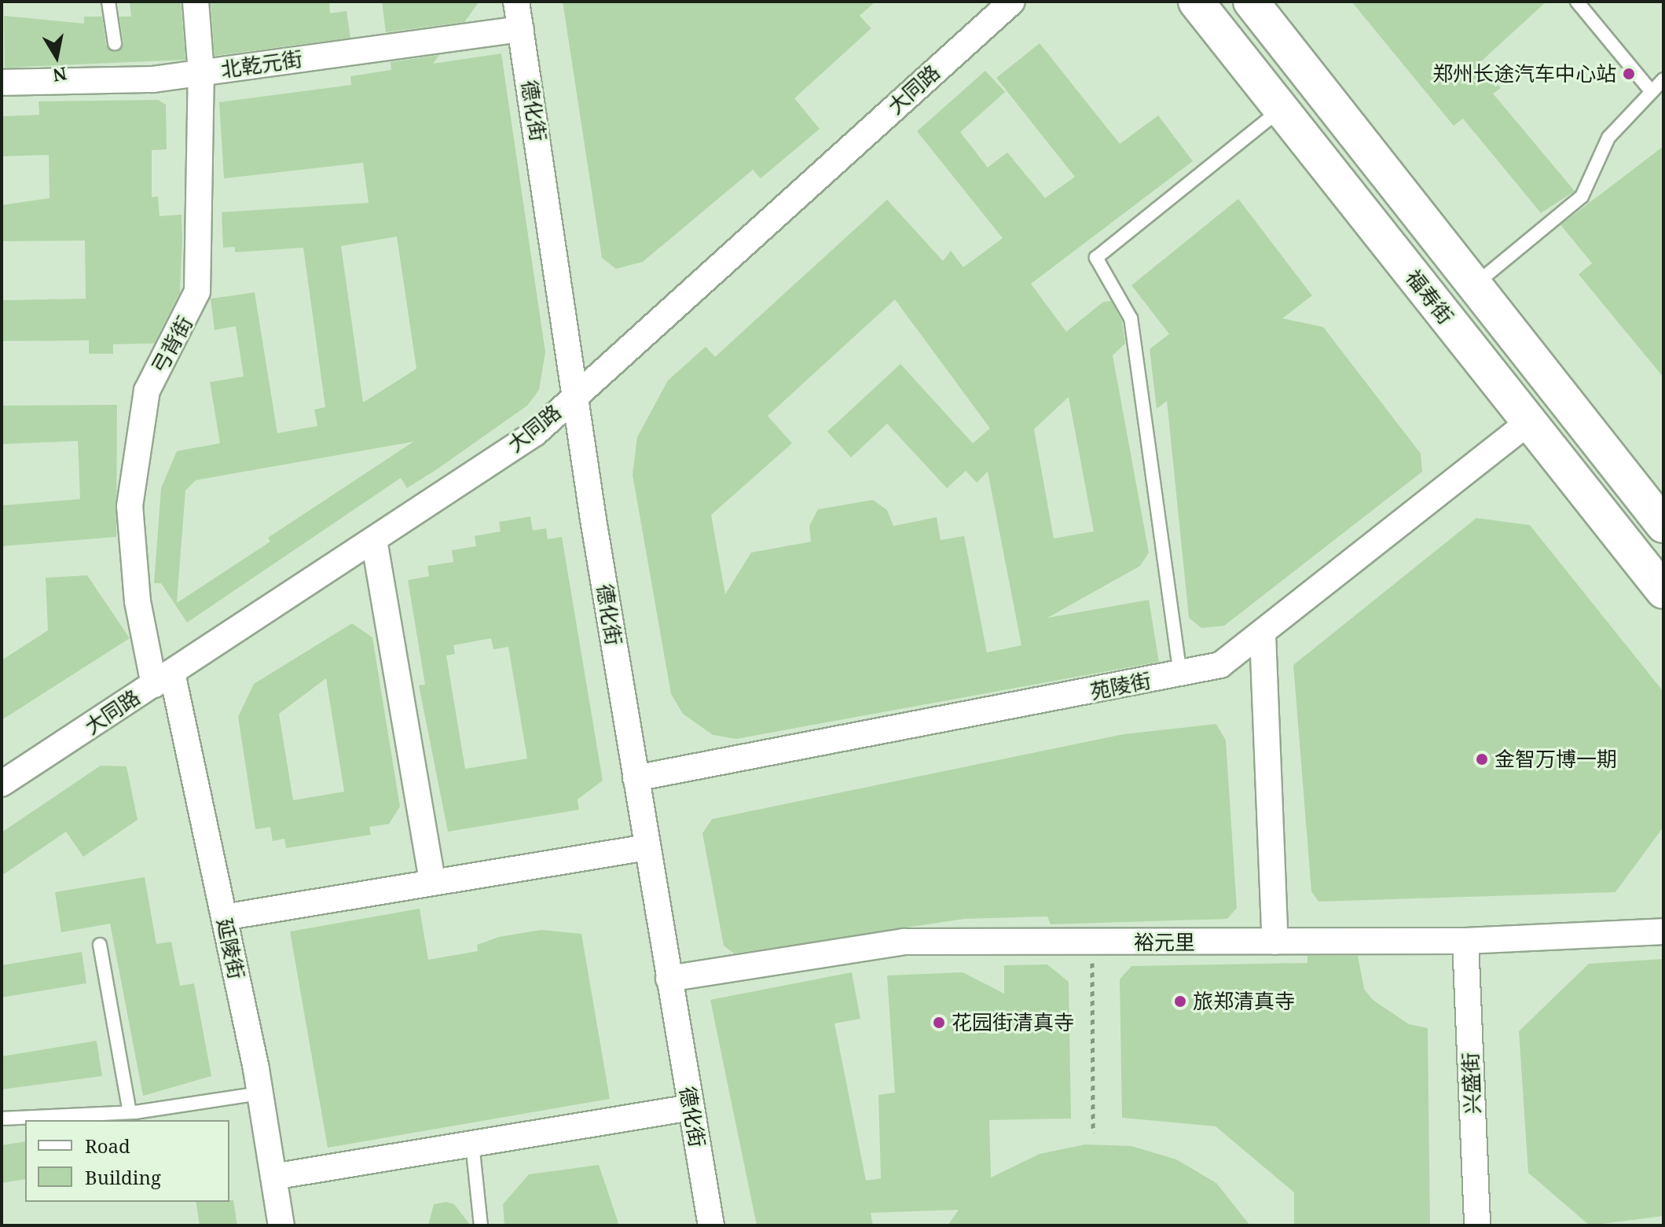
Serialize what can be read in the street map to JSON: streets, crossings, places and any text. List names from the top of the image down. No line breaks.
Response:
{"streets":{"main road":["福寿街"],"street":["北乾元街","大同路","德化街","弓背街","苑陵街","裕元里","延陵街","兴盛街"]},"crossings":[["北乾元街","德化街"],["北乾元街","弓背街"],["大同路","德化街"],["大同路","弓背街"],["大同路","延陵街"],["德化街","苑陵街"],["德化街","裕元里"],["福寿街","苑陵街"],["弓背街","延陵街"],["裕元里","兴盛街"]],"places":["郑州长途汽车中心站","金智万博一期","旅郑清真寺","花园街清真寺"],"legend":["Road","Building"],"north":"bottom"}
